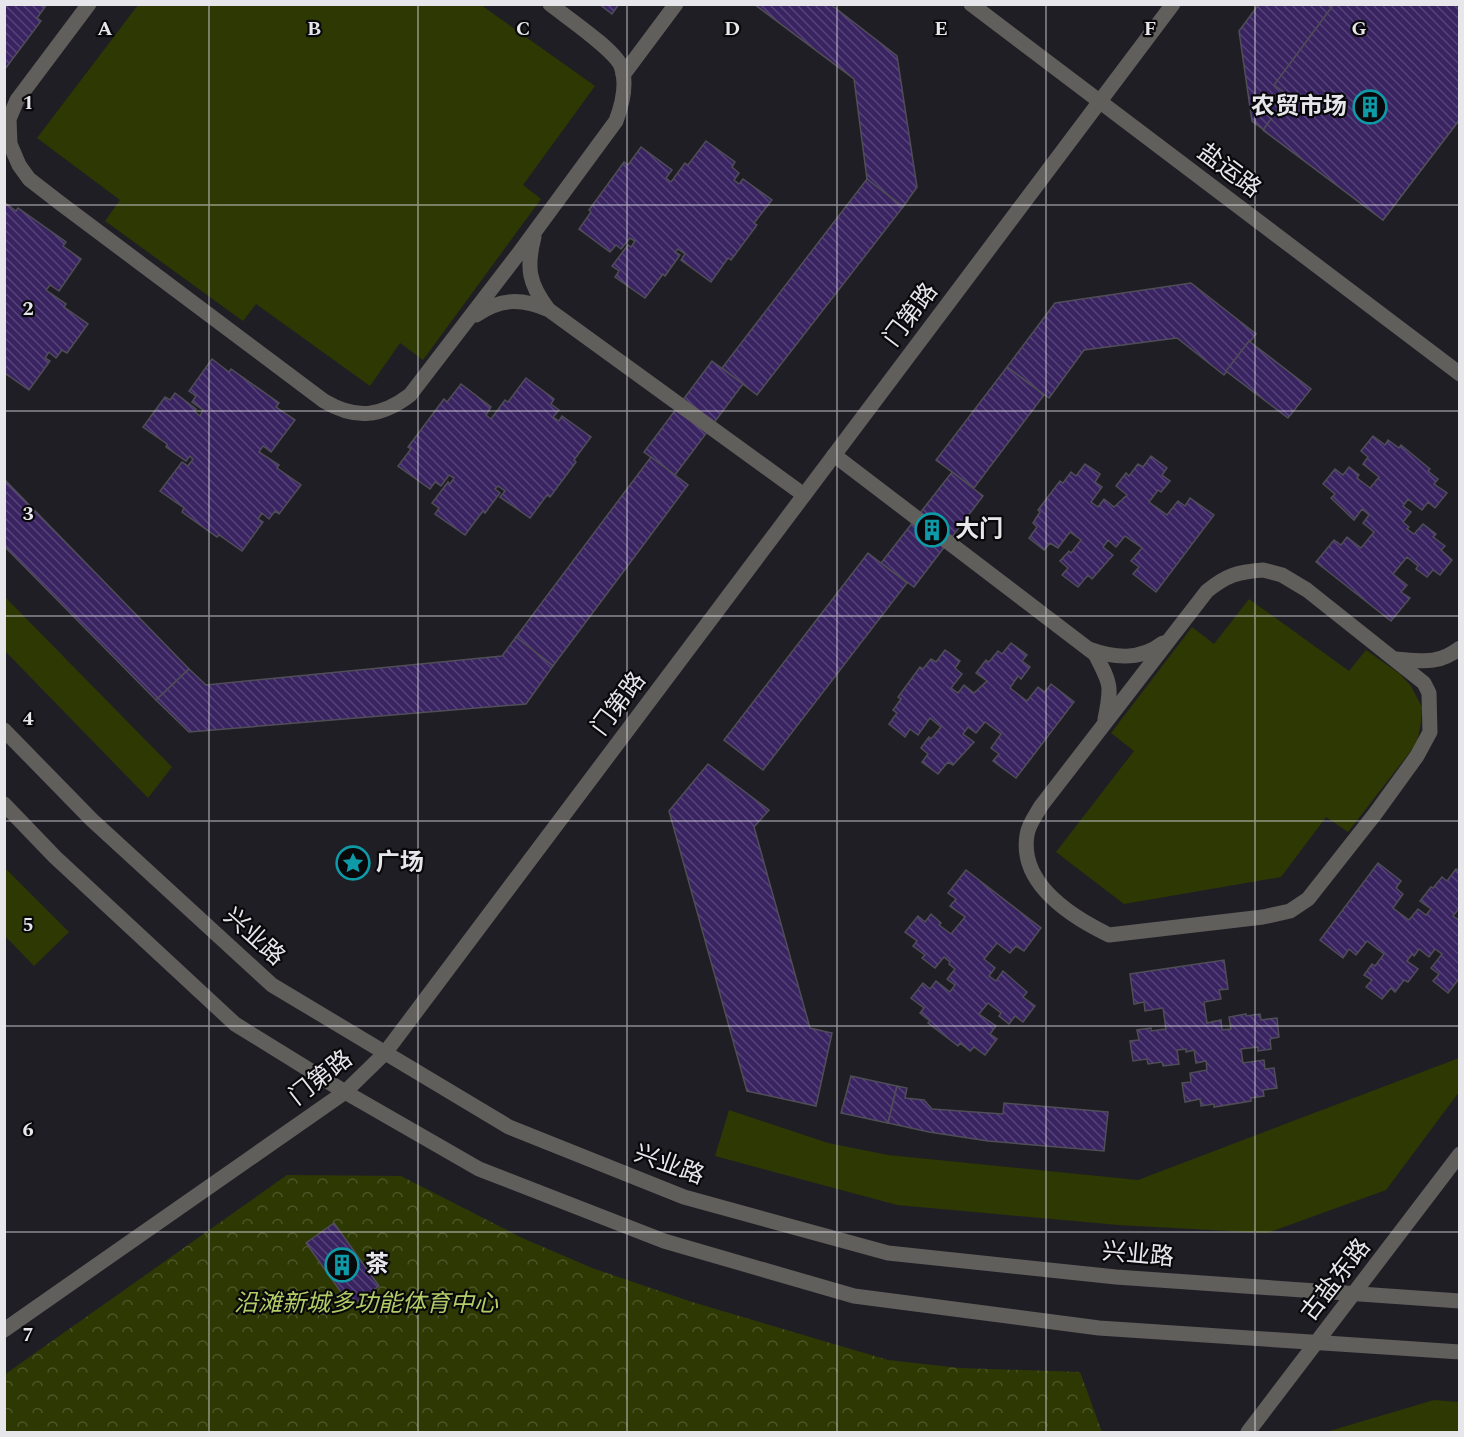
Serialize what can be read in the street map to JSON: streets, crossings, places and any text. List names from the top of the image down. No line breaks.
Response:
{"streets":{"street":["盐运路","门第路","兴业路","古盐东路"]},"crossings":[["盐运路","门第路"],["门第路","兴业路"],["兴业路","古盐东路"]],"parks":["沿滩新城多功能体育中心"],"places":{"building":["农贸市场","大门","茶"],"place":["广场"]},"grid":{"columns":["A","B","C","D","E","F","G"],"rows":["1","2","3","4","5","6","7"]}}
